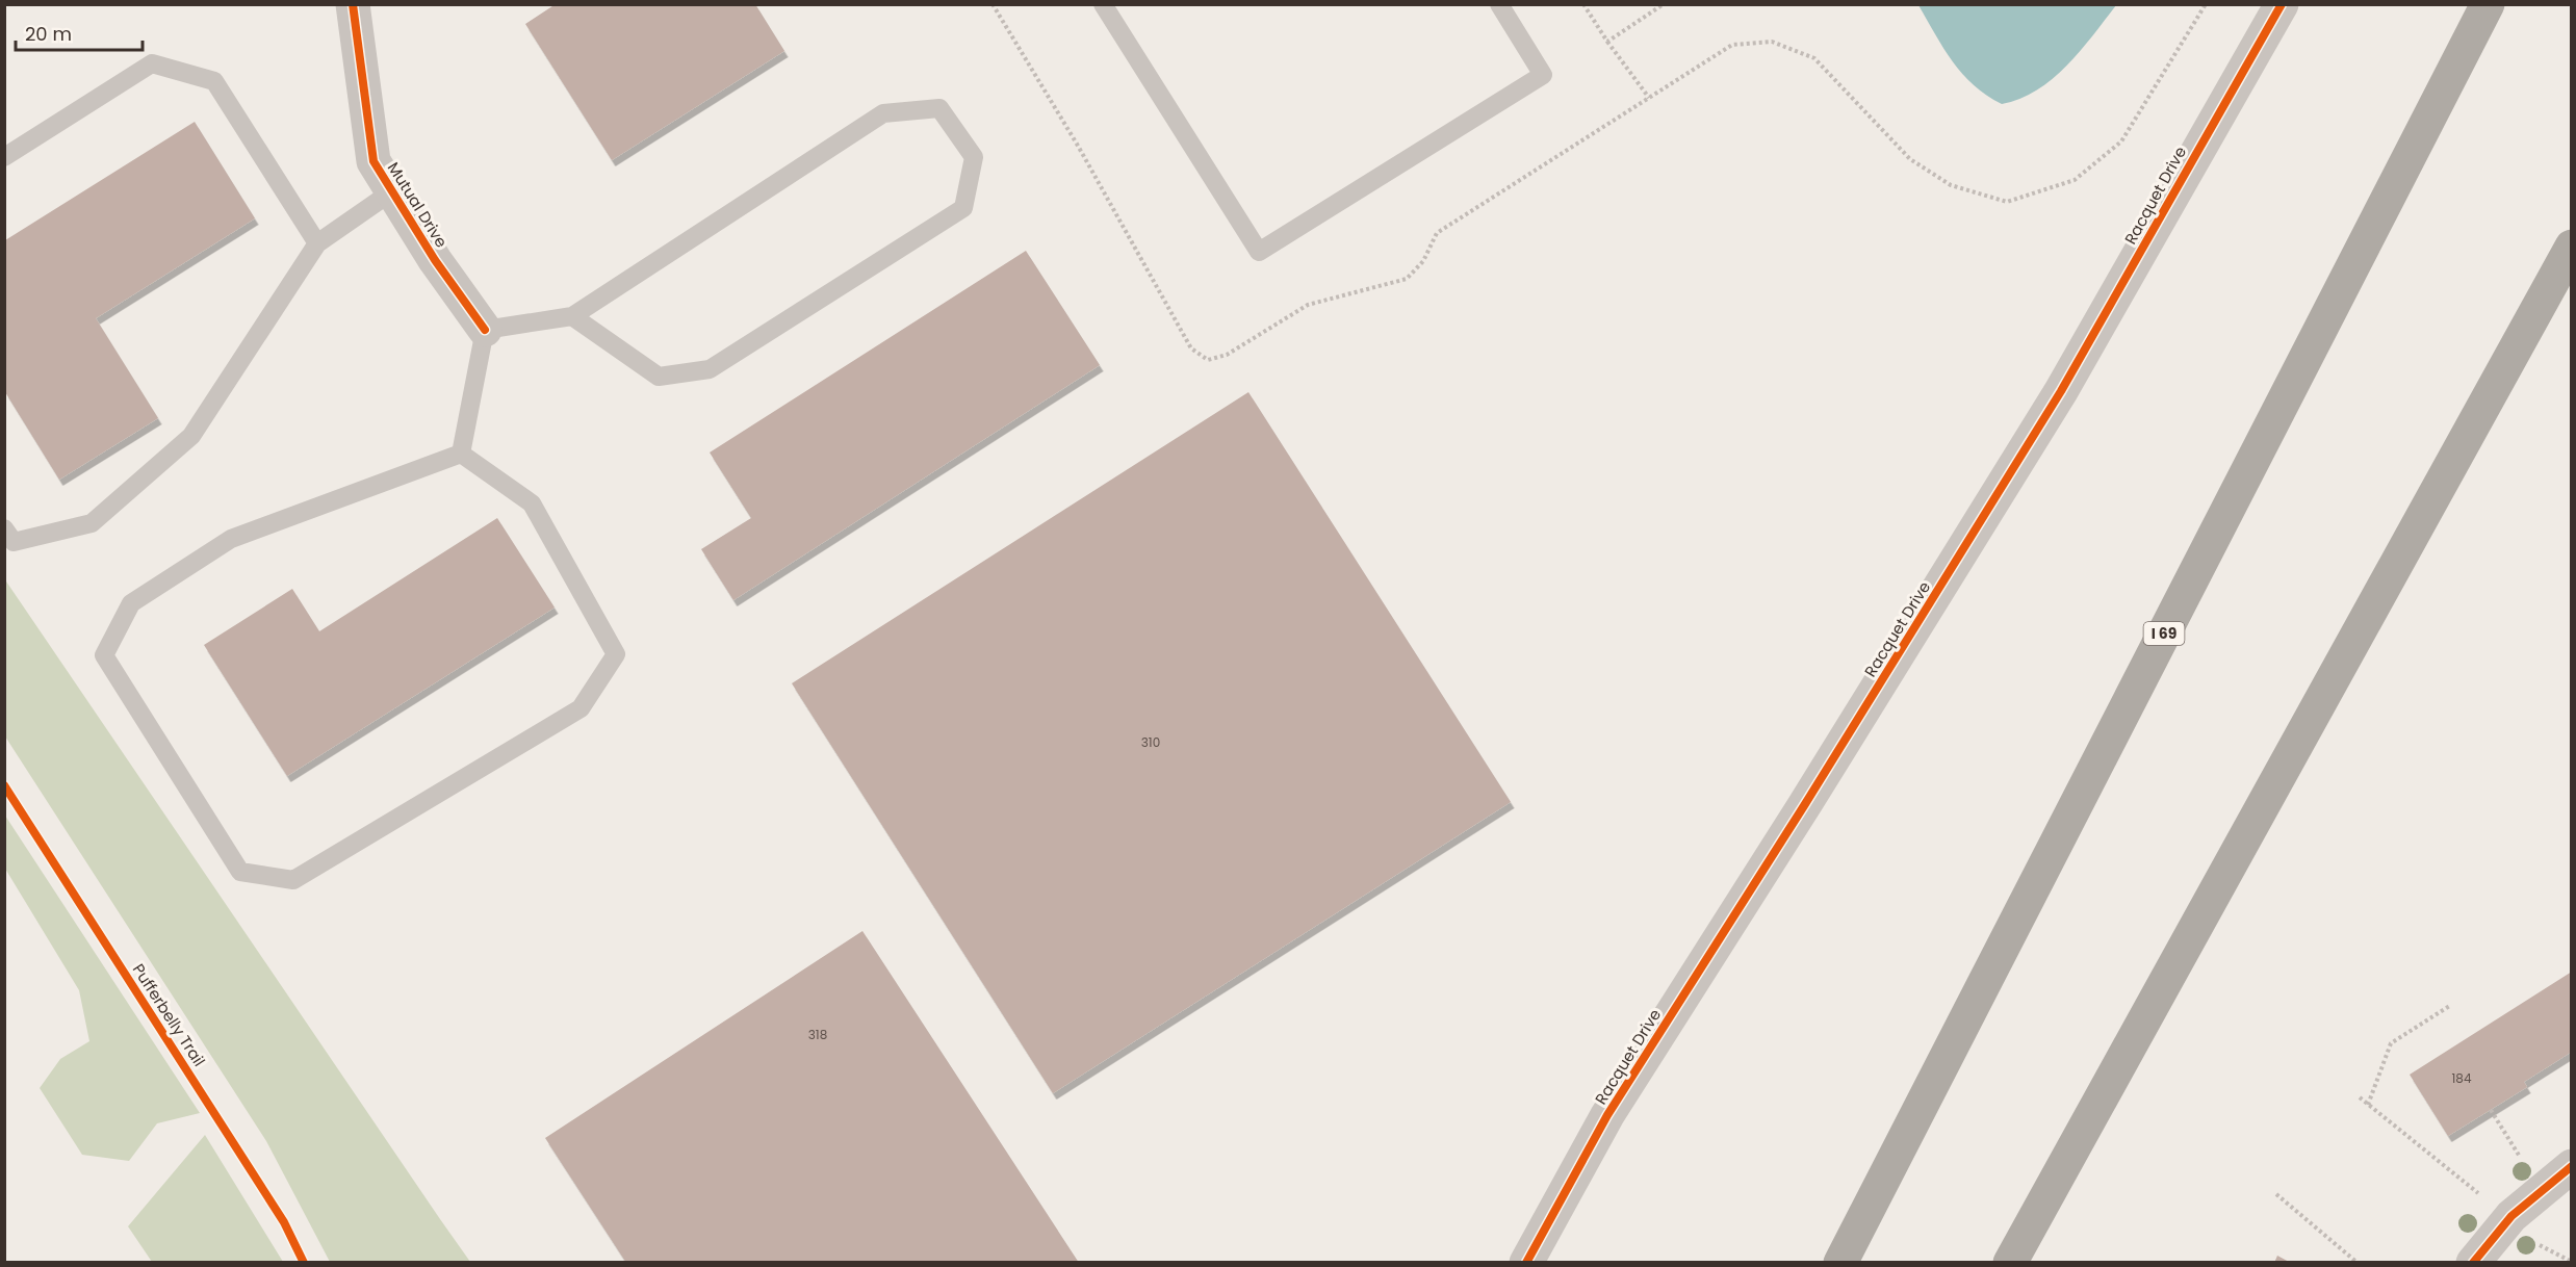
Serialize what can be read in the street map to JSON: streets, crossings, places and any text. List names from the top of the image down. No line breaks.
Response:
{"streets":{"highway":["I 69"],"street":["Racquet Drive","Mutual Drive"],"cycle path":["Pufferbelly Trail"]},"house_numbers":["310","318","184"],"scale_bar":"20 m"}
